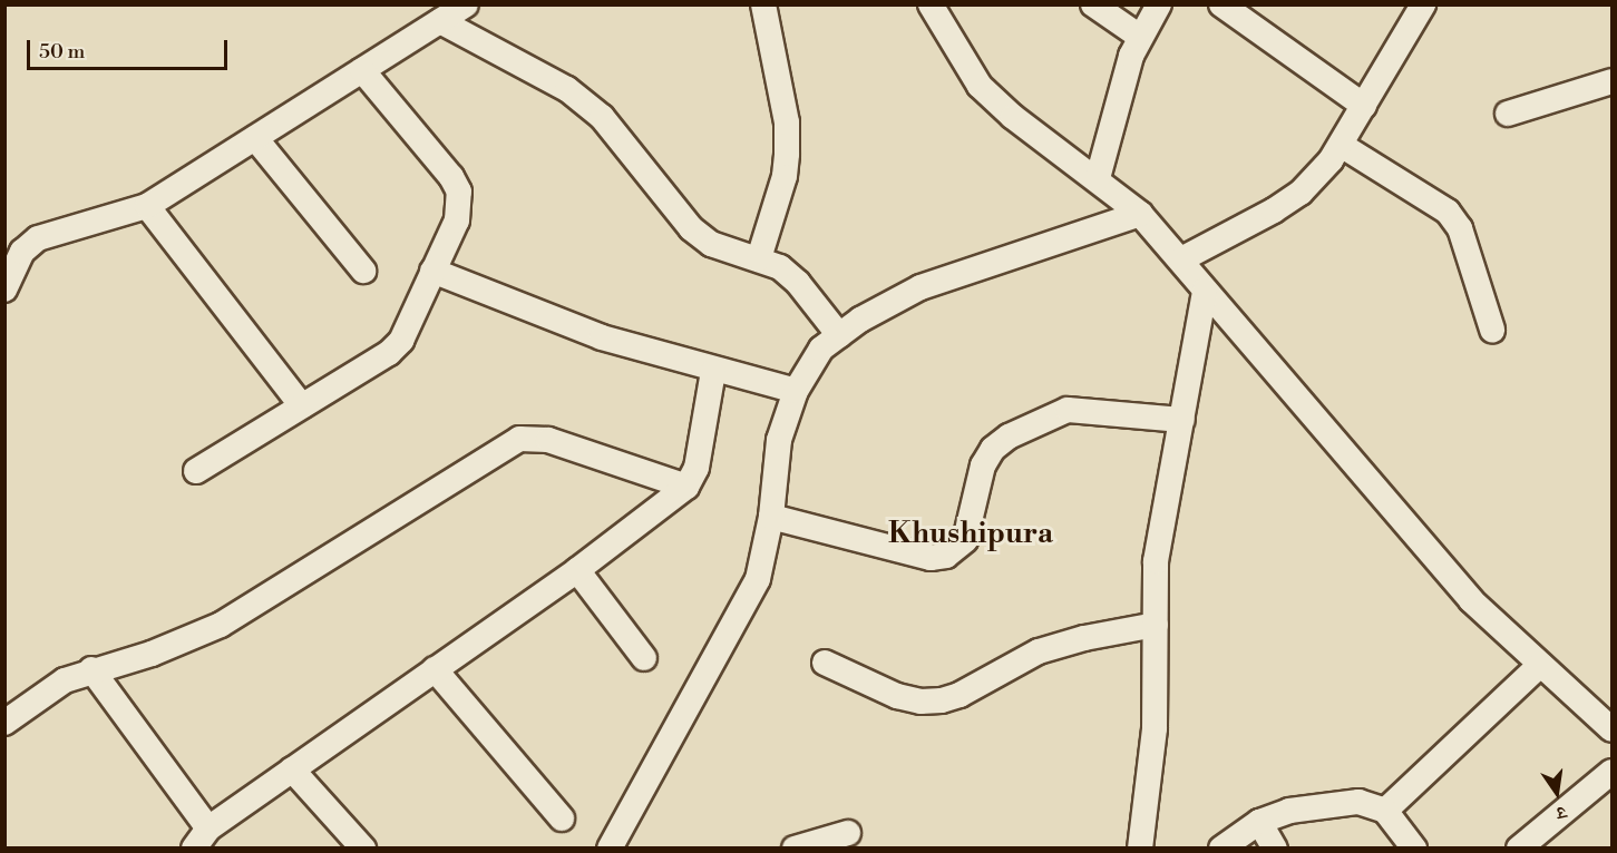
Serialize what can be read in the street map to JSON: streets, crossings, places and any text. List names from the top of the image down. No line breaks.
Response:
{"districts":["Khushipura"],"scale_bar":"50 m","north":"bottom"}
